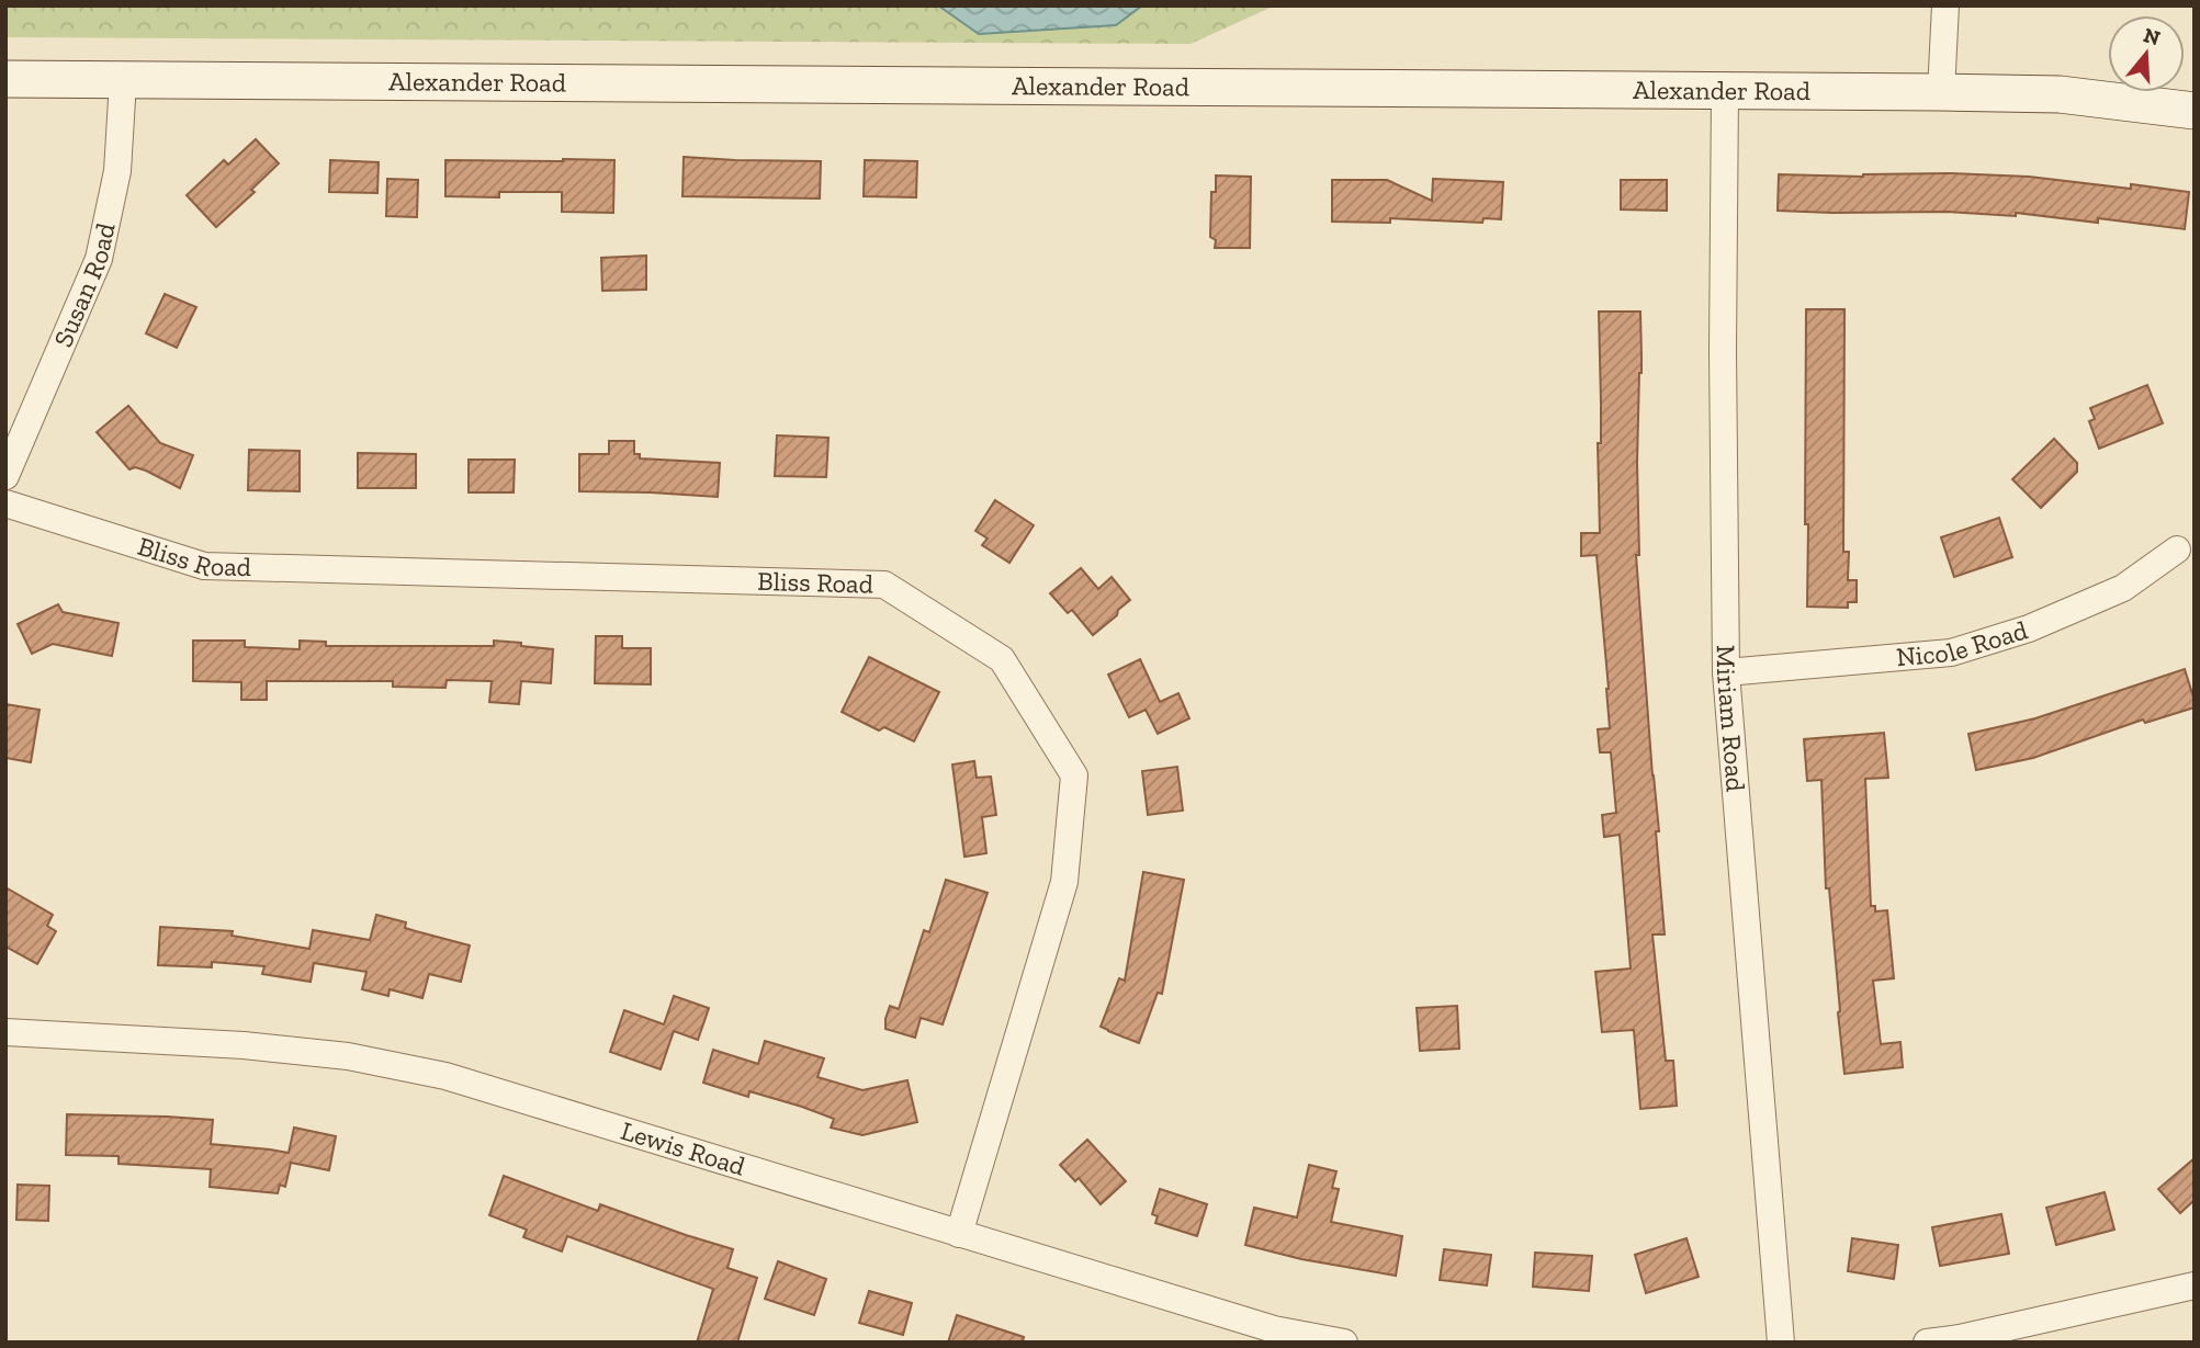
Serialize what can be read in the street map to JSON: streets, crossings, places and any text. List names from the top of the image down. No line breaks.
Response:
{"streets":{"street":["Alexander Road","Susan Road","Bliss Road","Nicole Road","Miriam Road","Lewis Road"]},"crossings":[["Alexander Road","Susan Road"],["Alexander Road","Miriam Road"],["Bliss Road","Lewis Road"],["Nicole Road","Miriam Road"]],"north":"top"}
